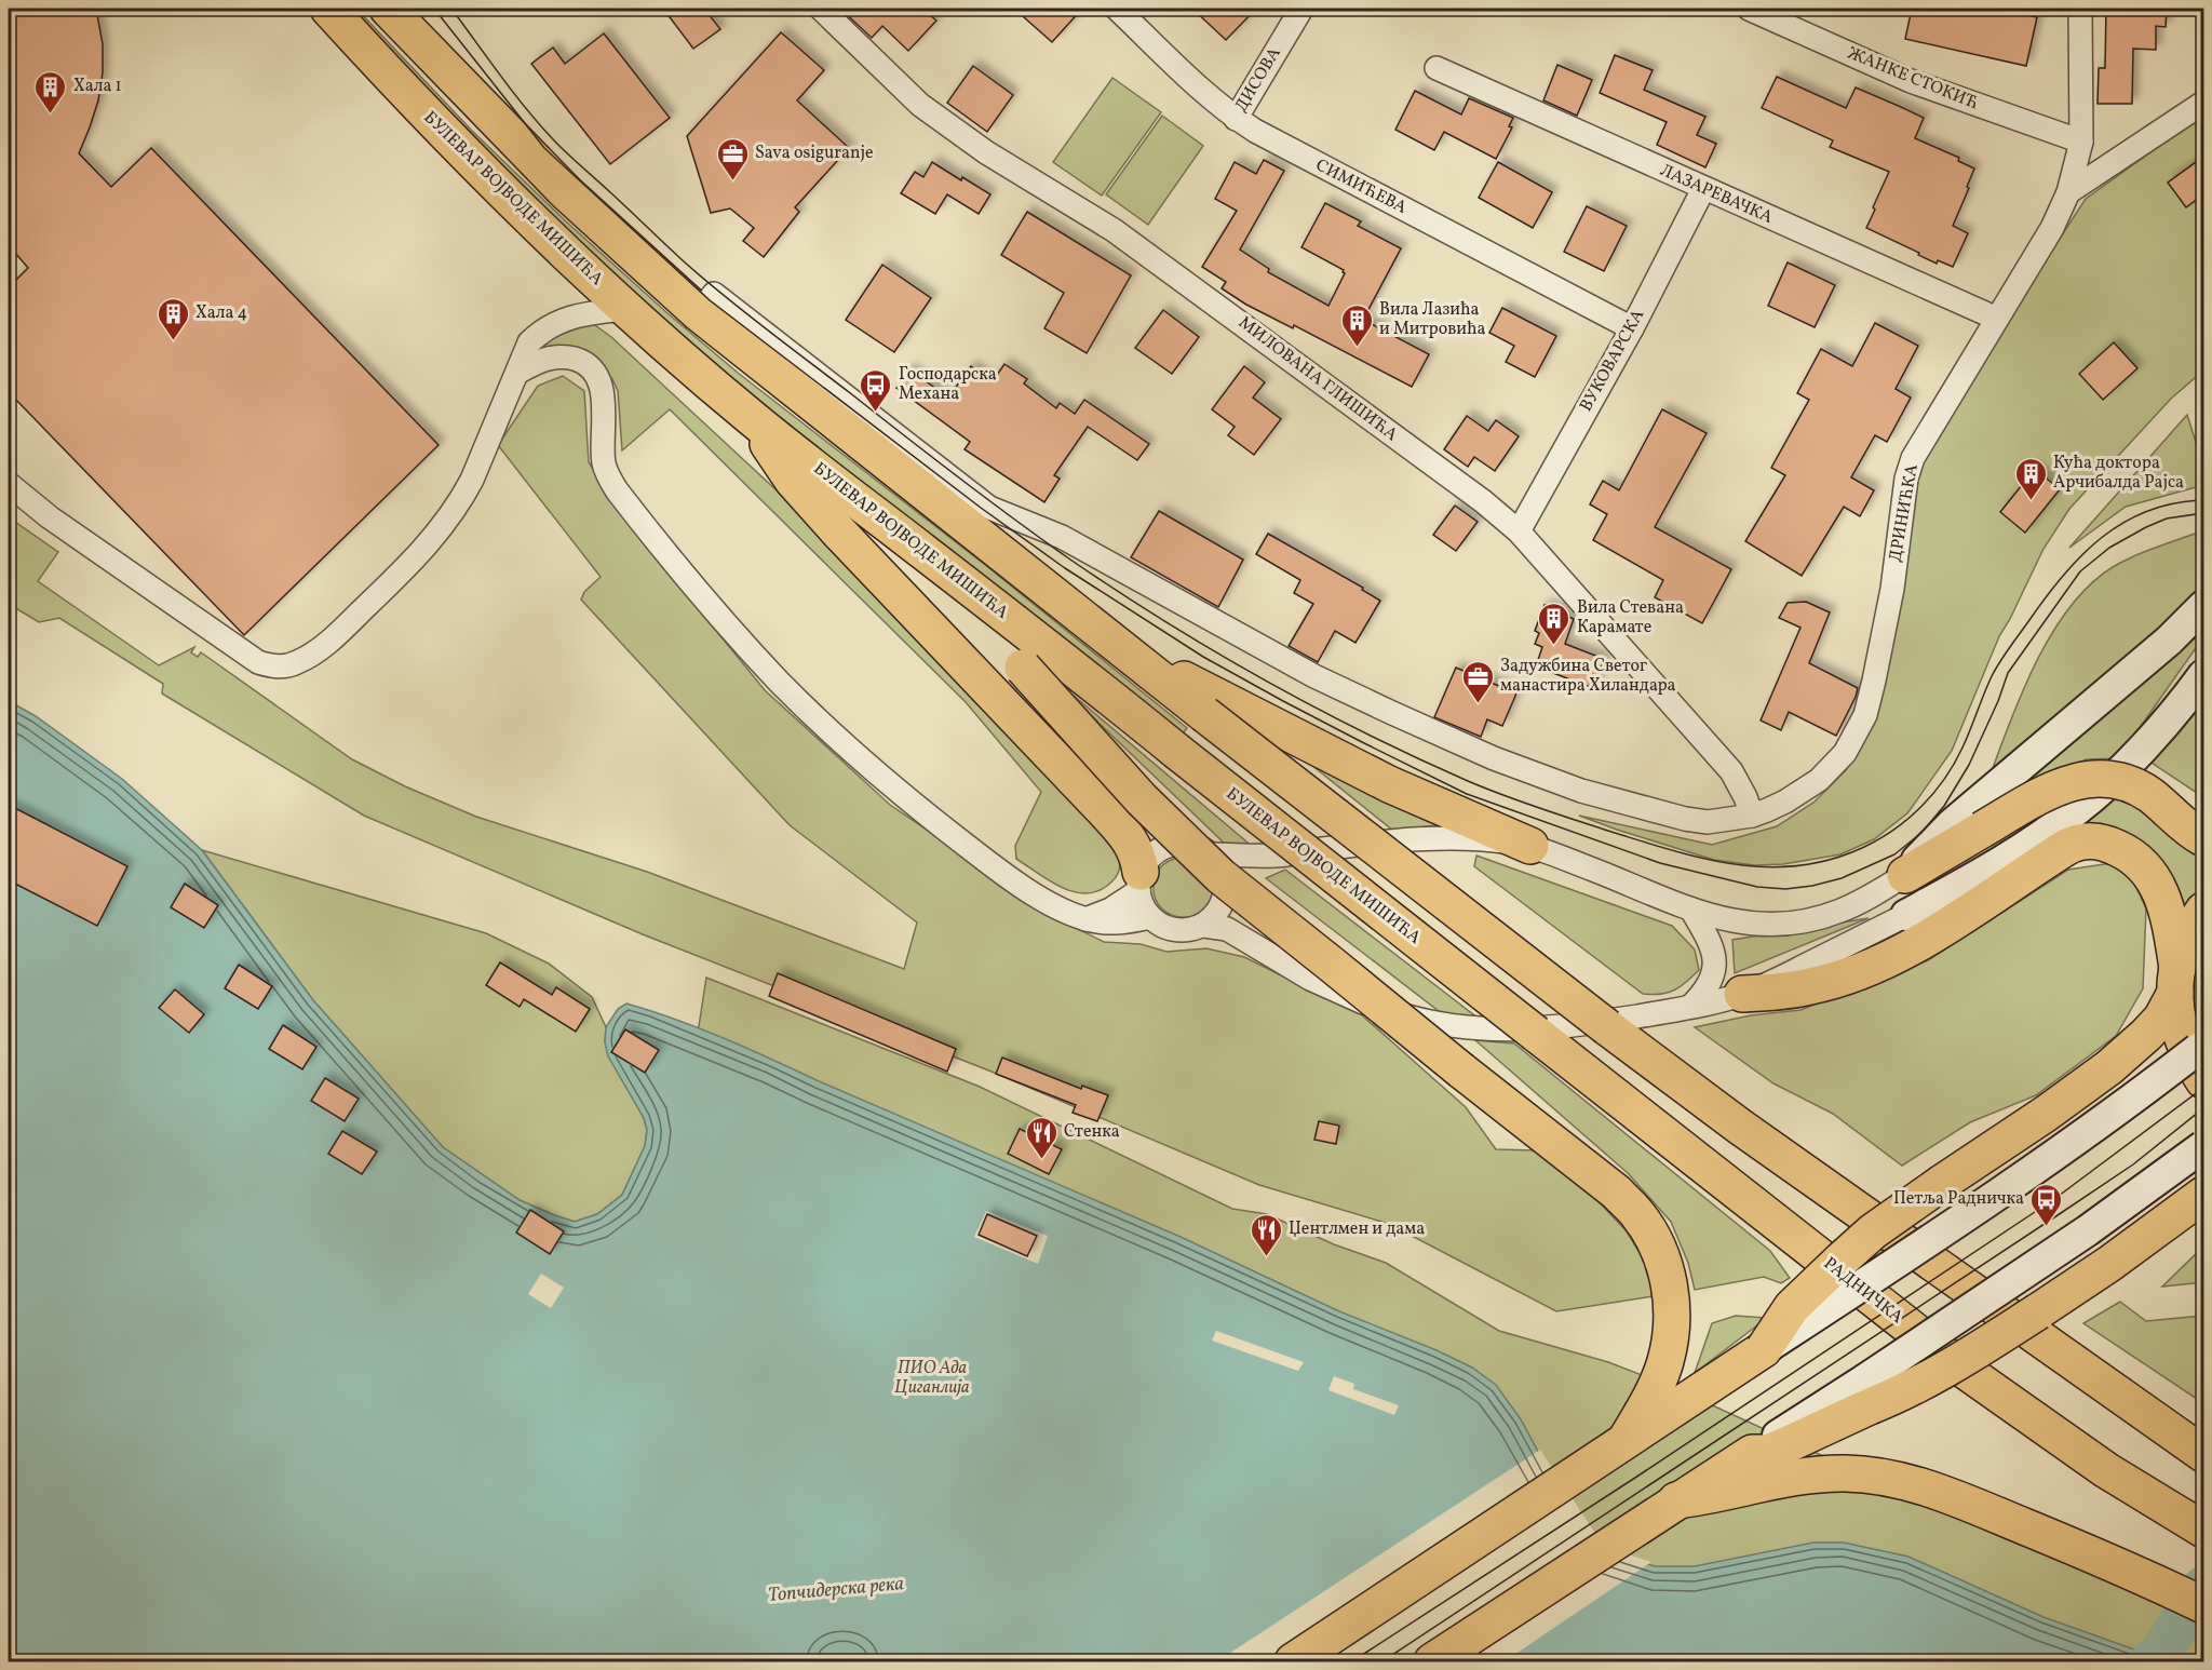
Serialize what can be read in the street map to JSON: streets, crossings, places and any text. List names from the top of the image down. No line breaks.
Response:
{"streets":{"main road":["БУЛЕВАР ВОЈВОДЕ МИШИЋА","РАДНИЧКА"],"street":["ЖАНКЕ СТОКИЋ","ДИСОВА","СИМИЋЕВА","ЛАЗАРЕВАЧКА","ВУКОВАРСКА","МИЛОВАНА ГЛИШИЋА","ДРИНИЋКА"]},"crossings":[["ЖАНКЕ СТОКИЋ","ДРИНИЋКА"],["ДИСОВА","СИМИЋЕВА"],["СИМИЋЕВА","ВУКОВАРСКА"],["ЛАЗАРЕВАЧКА","ВУКОВАРСКА"],["ЛАЗАРЕВАЧКА","ДРИНИЋКА"],["БУЛЕВАР ВОЈВОДЕ МИШИЋА","РАДНИЧКА"],["ВУКОВАРСКА","МИЛОВАНА ГЛИШИЋА"],["МИЛОВАНА ГЛИШИЋА","ДРИНИЋКА"]],"water":["Топчидерска река"],"parks":["ПИО Ада Циганлија"],"places":{"building":["Хала 1","Хала 4","Вила Лазића и Митровића","Кућа доктора Арчибалда Рајса","Вила Стевана Карамате"],"office":["Sava osiguranje","Задужбина Светог манастира Хиландара"],"bus stop":["Господарска Механа","Петља Радничка"],"restaurant":["Стенка","Џентлмен и дама"]}}
